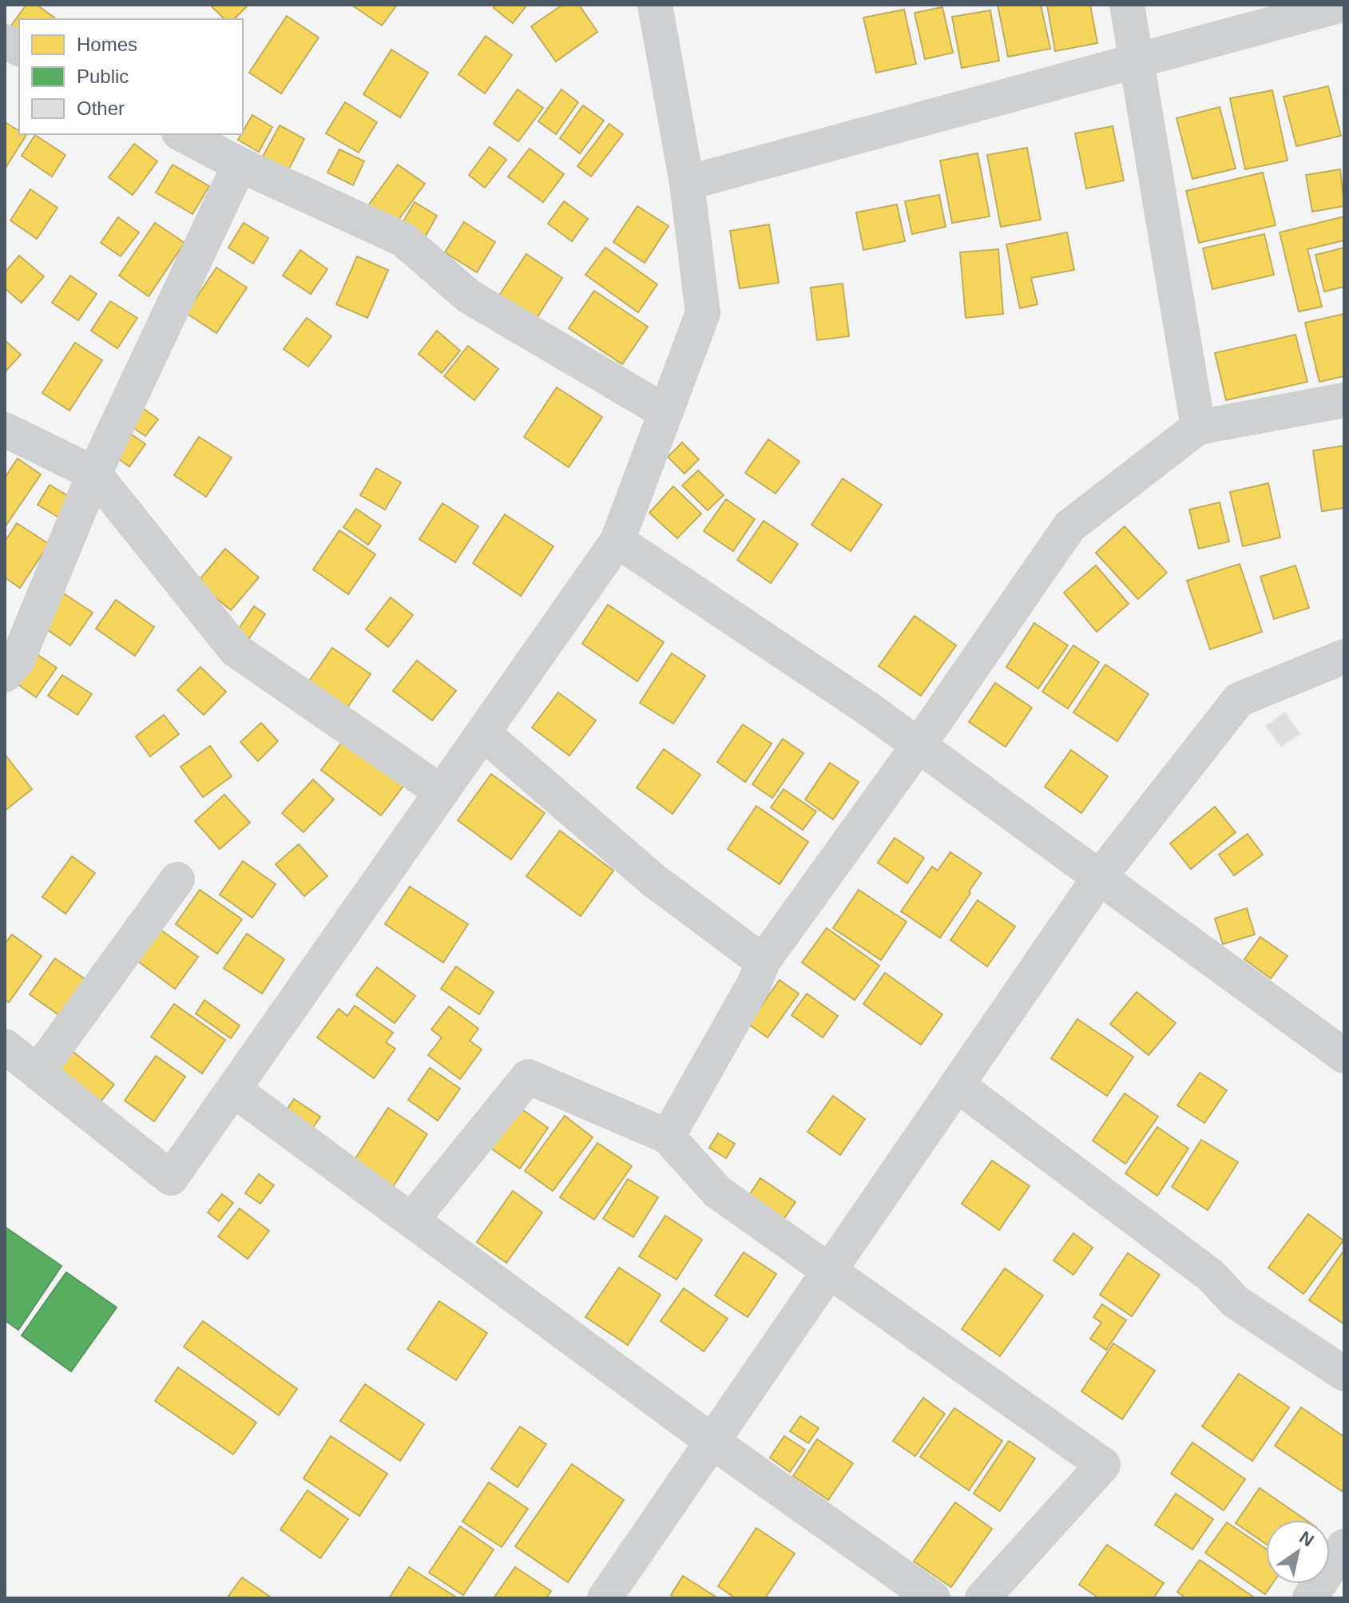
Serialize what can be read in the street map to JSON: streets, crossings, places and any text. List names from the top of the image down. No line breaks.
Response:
{"legend":["Homes","Public","Other"],"north":"top right"}
